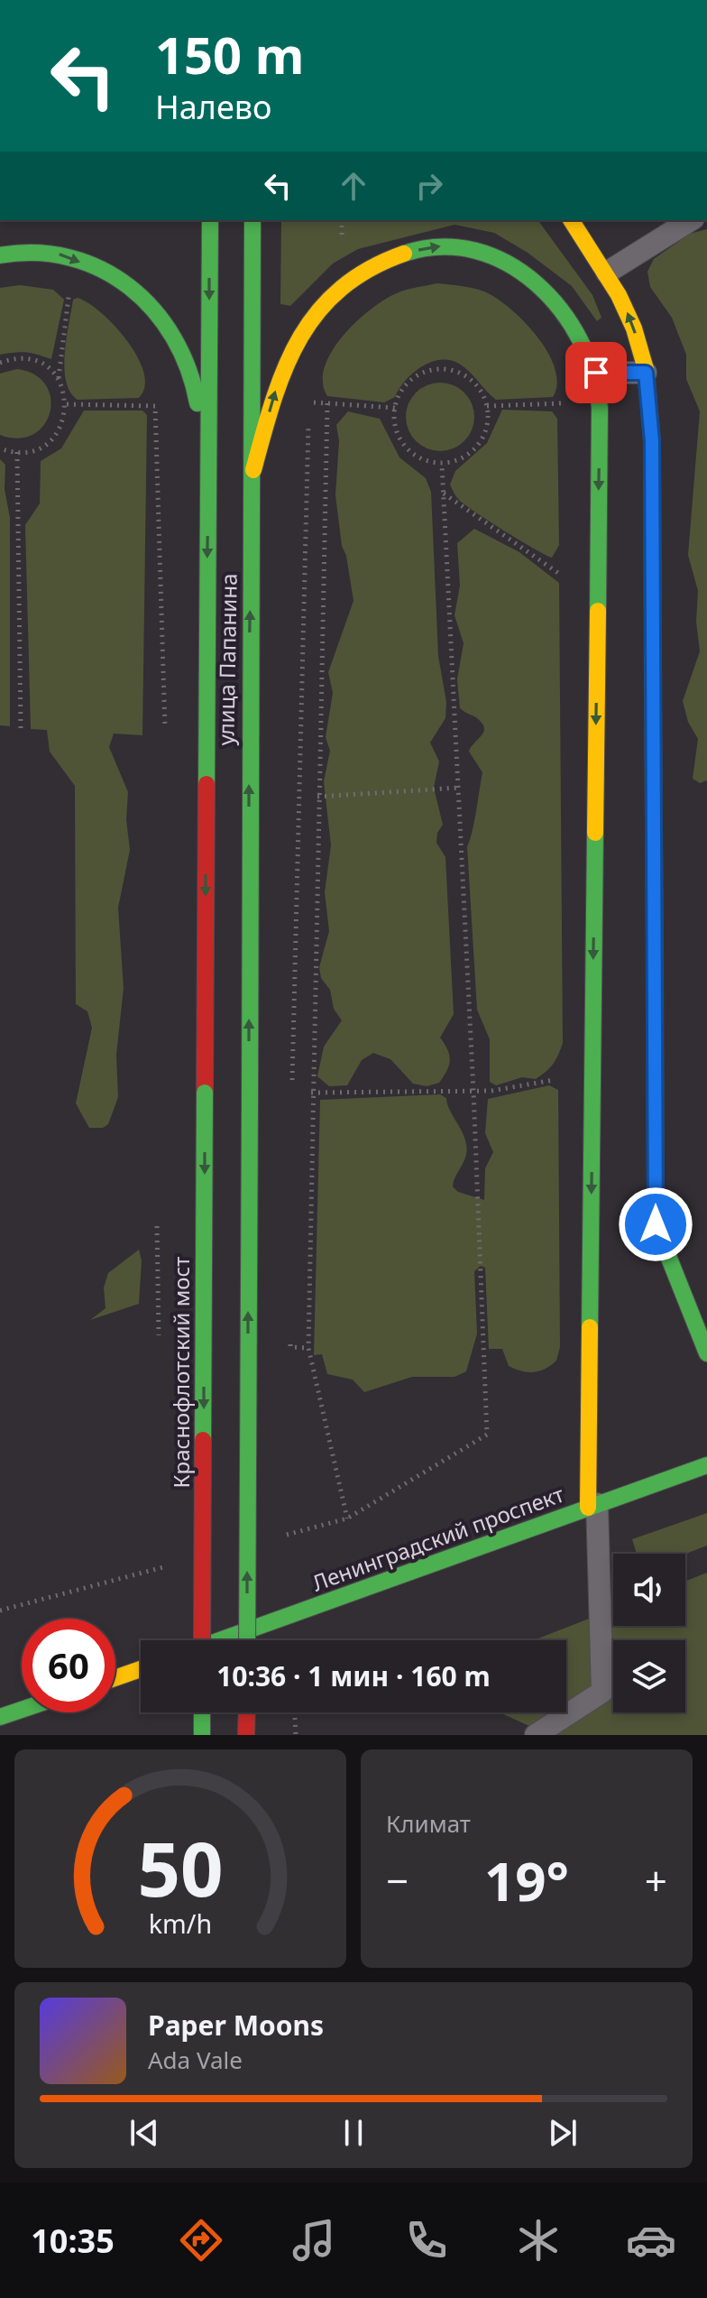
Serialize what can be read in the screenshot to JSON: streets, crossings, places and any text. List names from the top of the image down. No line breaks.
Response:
{"streets":{"main road":["улица Папанина","Краснофлотский мост","Ленинградский проспект"]},"crossings":[["улица Папанина","Краснофлотский мост"]],"one_way":["Краснофлотский мост"],"page":{"turn":["150 m","Налево"],"limit":"60","trip":"10:36 · 1 мин · 160 m","tile":"Климат","heat":["−","19°","+"],"song":["Paper Moons","Ada Vale"],"tabs":"10:35","gauge":["50","km/h"]}}
